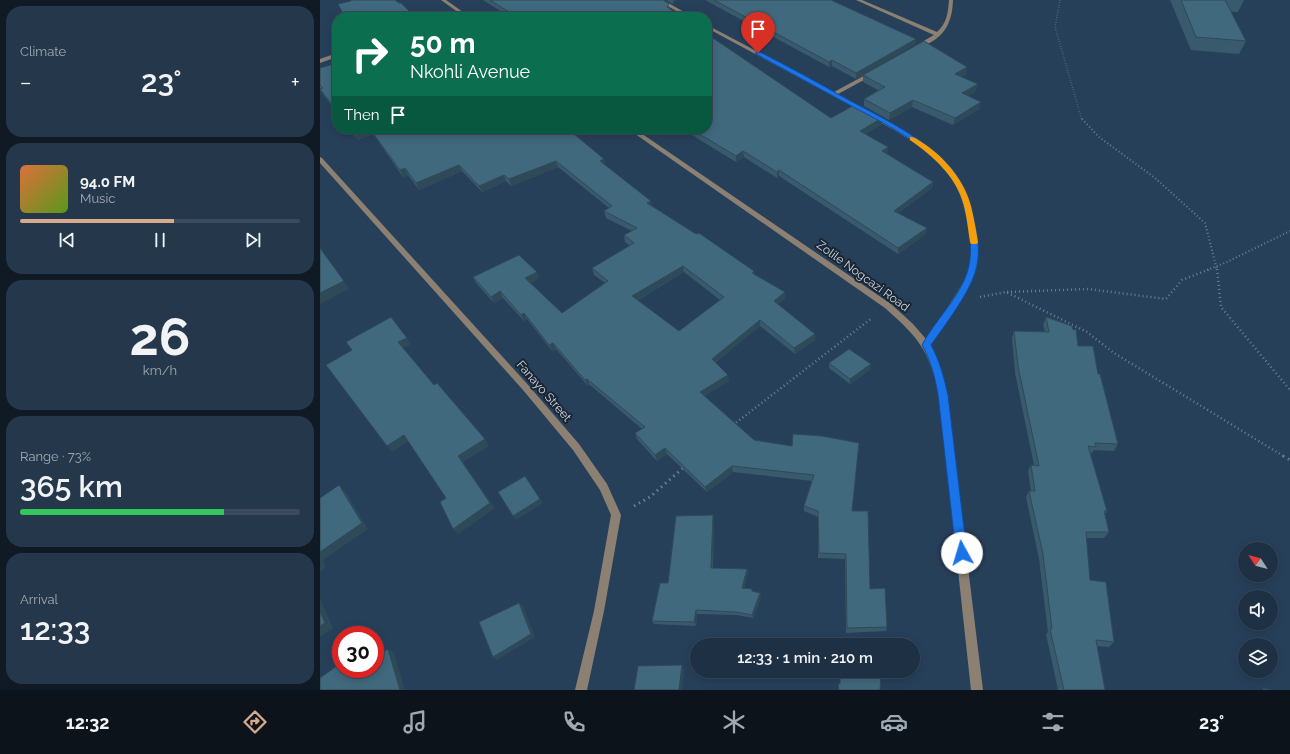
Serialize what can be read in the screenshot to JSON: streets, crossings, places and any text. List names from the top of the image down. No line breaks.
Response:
{"streets":{"street":["Zolile Nogcazi Road","Fanayo Street"]},"north":"top left","page":{"tile":["Climate",["26","km/h"],["Range · 73%","365 km"],["Arrival","12:33"]],"turn":["50 m","Nkohli Avenue"],"heat":["−","23°","+"],"then":"Then","song":["94.0 FM","Music"],"limit":"30","trip":"12:33 · 1 min · 210 m","tabs":["12:32","23°"]}}
